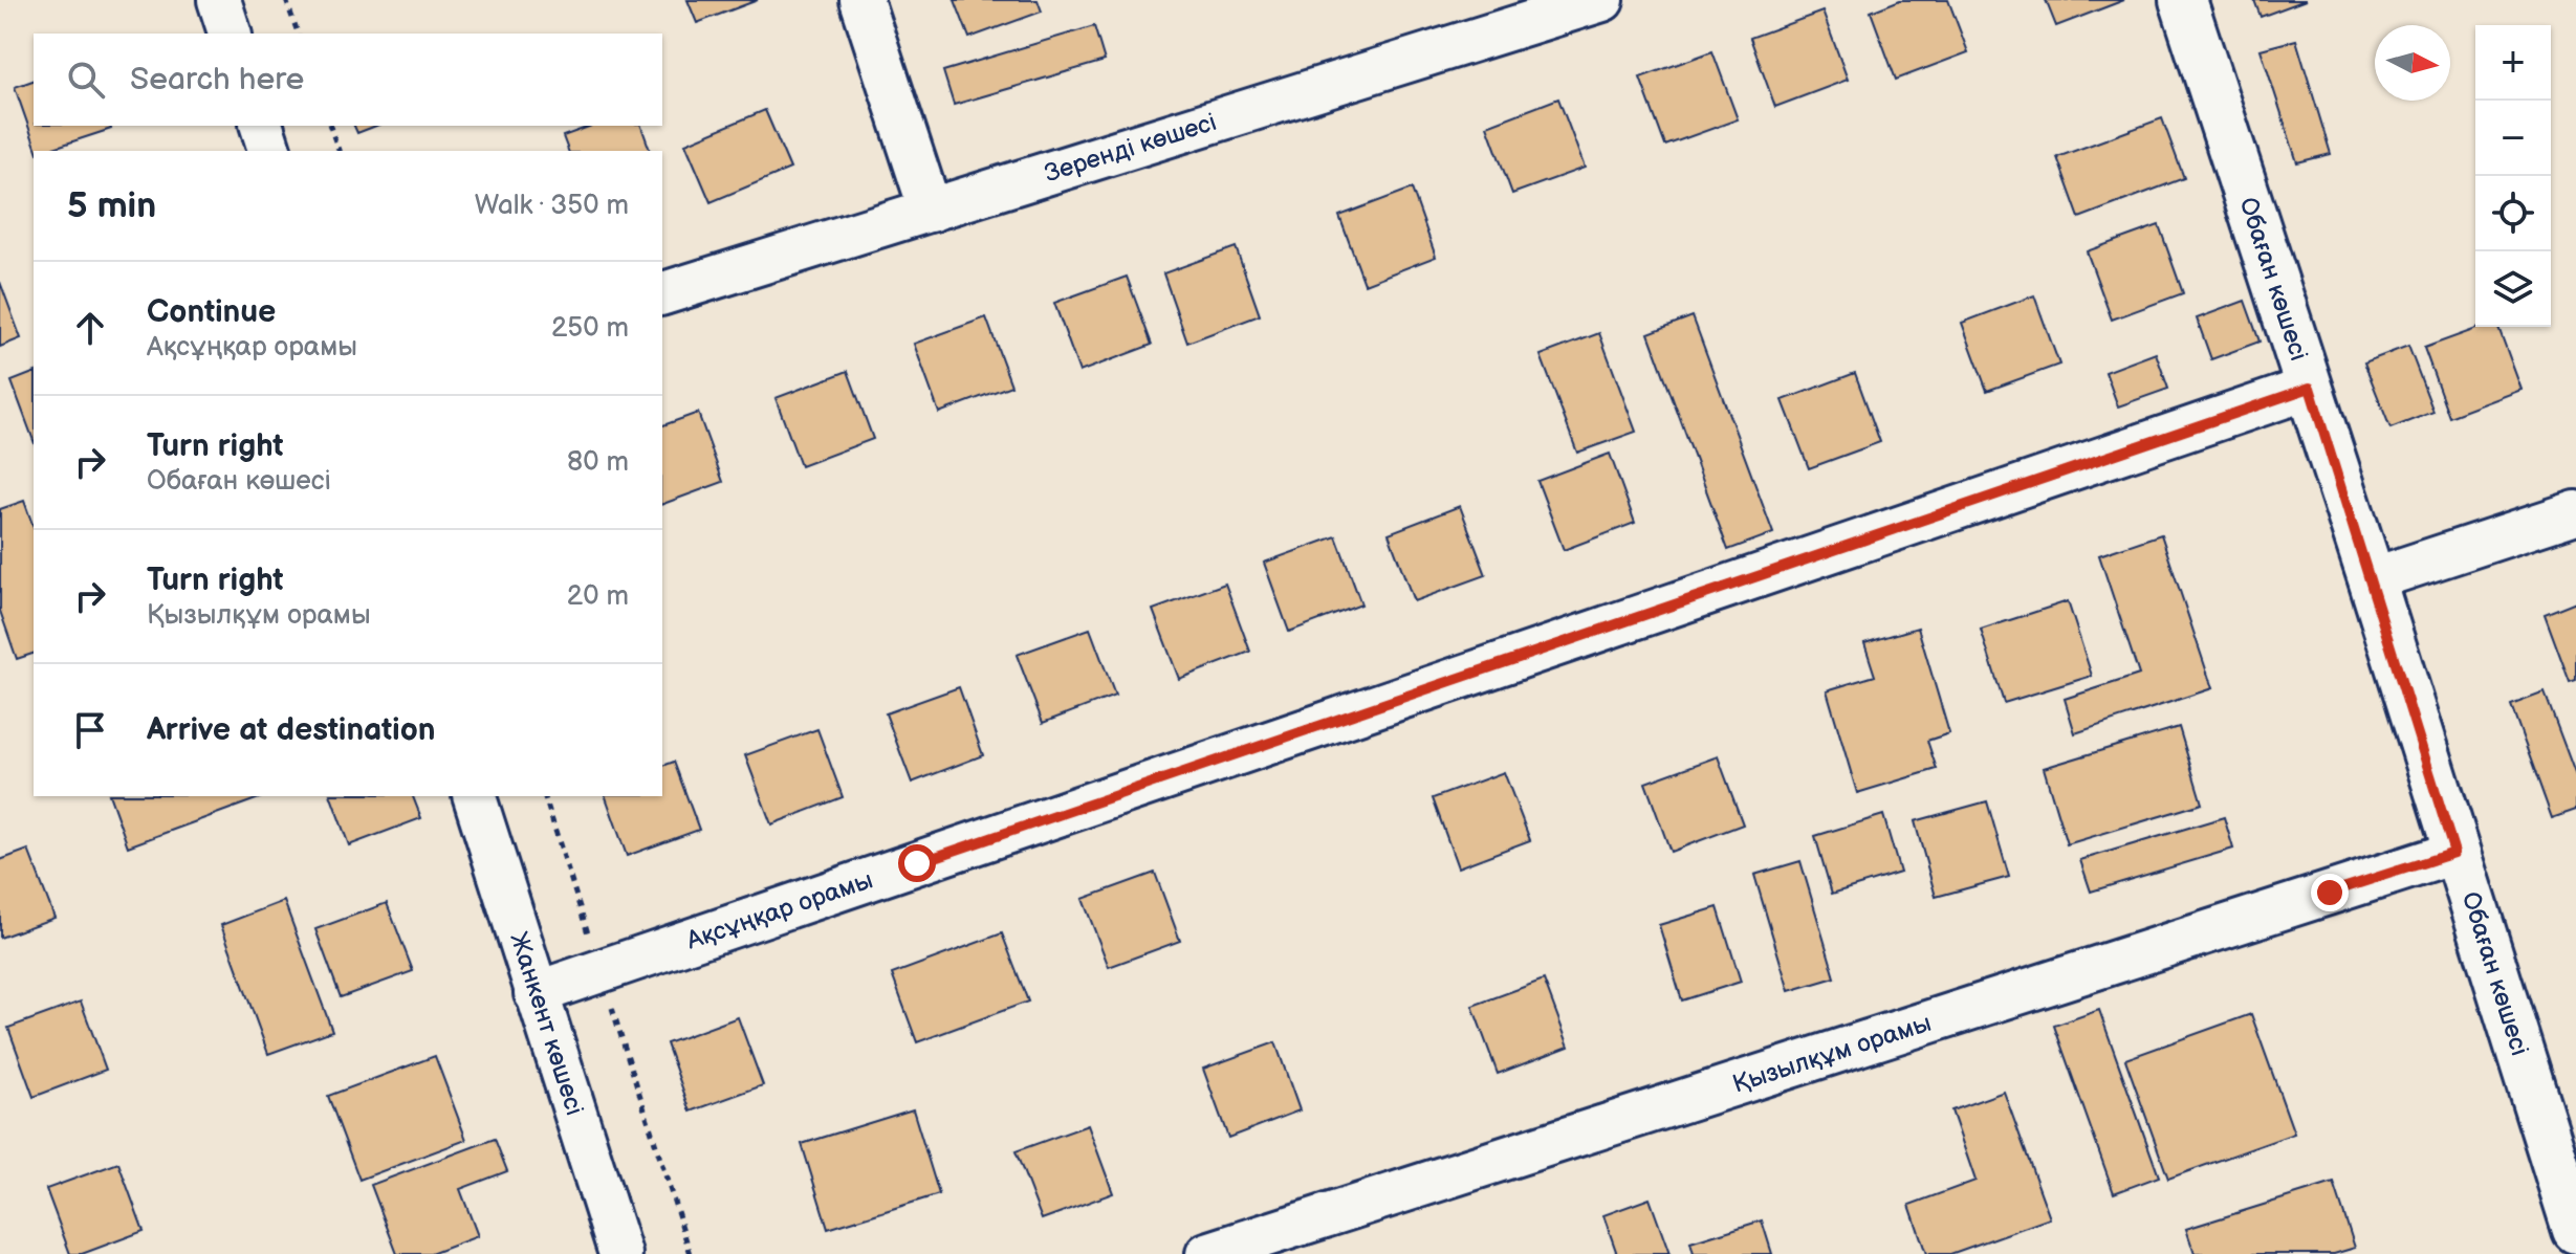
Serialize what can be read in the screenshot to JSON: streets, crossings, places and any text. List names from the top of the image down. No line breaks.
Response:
{"streets":{"street":["Зеренді көшесі","Обаған көшесі","Ақсұңқар орамы","Жанкент көшесі","Қызылқұм орамы"]},"crossings":[["Обаған көшесі","Ақсұңқар орамы"],["Обаған көшесі","Қызылқұм орамы"],["Ақсұңқар орамы","Жанкент көшесі"]],"north":"right","page":{"map_buttons":["+","−"],"search":"Search here","heading":["5 min","Walk · 350 m"],"list":[["Continue","Ақсұңқар орамы","250 m"],["Turn right","Обаған көшесі","80 m"],["Turn right","Қызылқұм орамы","20 m"],"Arrive at destination"]}}
